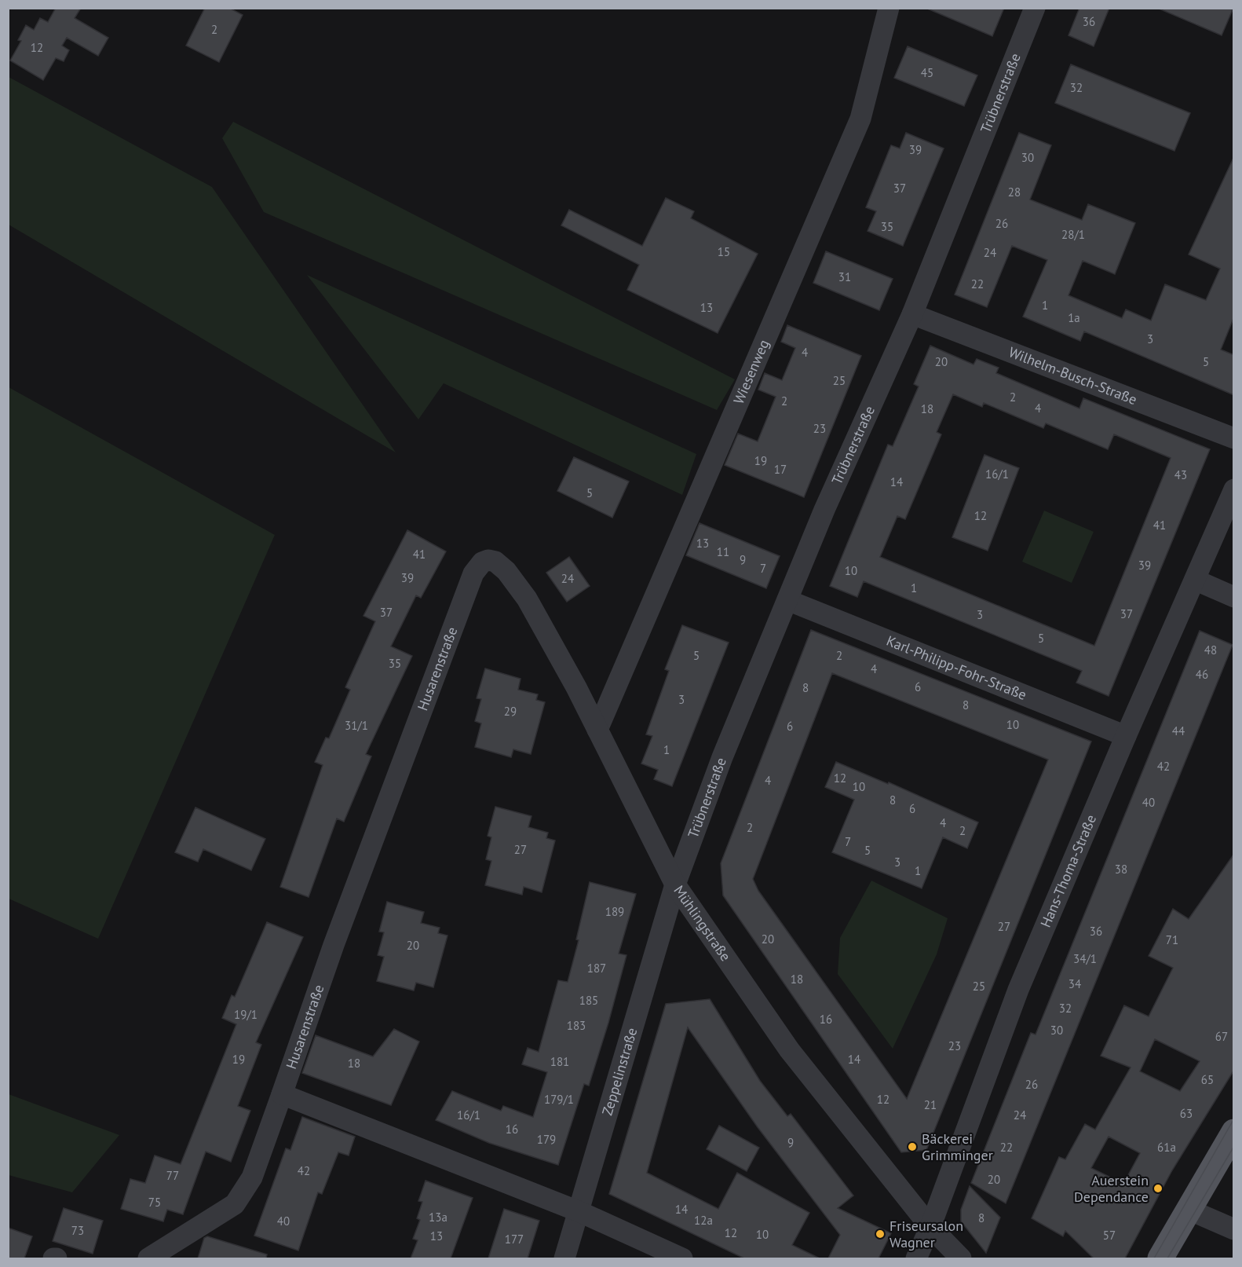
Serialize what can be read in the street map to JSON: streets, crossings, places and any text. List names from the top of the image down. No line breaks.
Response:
{"streets":{"street":["Trübnerstraße","Wiesenweg","Wilhelm-Busch-Straße","Karl-Philipp-Fohr-Straße","Husarenstraße","Hans-Thoma-Straße","Mühlingstraße","Zeppelinstraße"]},"crossings":[["Trübnerstraße","Wilhelm-Busch-Straße"],["Trübnerstraße","Karl-Philipp-Fohr-Straße"],["Trübnerstraße","Mühlingstraße"],["Trübnerstraße","Zeppelinstraße"],["Wiesenweg","Mühlingstraße"],["Karl-Philipp-Fohr-Straße","Hans-Thoma-Straße"],["Husarenstraße","Mühlingstraße"],["Hans-Thoma-Straße","Mühlingstraße"],["Mühlingstraße","Zeppelinstraße"]],"places":["Bäckerei Grimminger","Auerstein Dependance","Friseursalon Wagner"],"house_numbers":["36","2","12","45","32","39","30","37","28","26","35","28/1","15","24","31","22","1","13","1a","3","4","20","5","25","2","2","4","18","23","19","17","16/1","43","14","5","12","41","13","11","41","9","39","7","10","39","24","1","37","37","3","5","48","5","2","35","4","46","6","8","3","8","29","10","31/1","6","44","1","42","12","4","10","8","40","6","4","2","2","7","27","5","3","38","1","189","27","36","20","71","20","34/1","187","18","34","25","185","32","19/1","16","183","30","67","23","19","14","181","18","65","26","179/1","12","21","63","16/1","24","16","179","9","22","61a","42","77","20","75","14","13a","8","12a","40","73","12","10","57","13","177"]}
